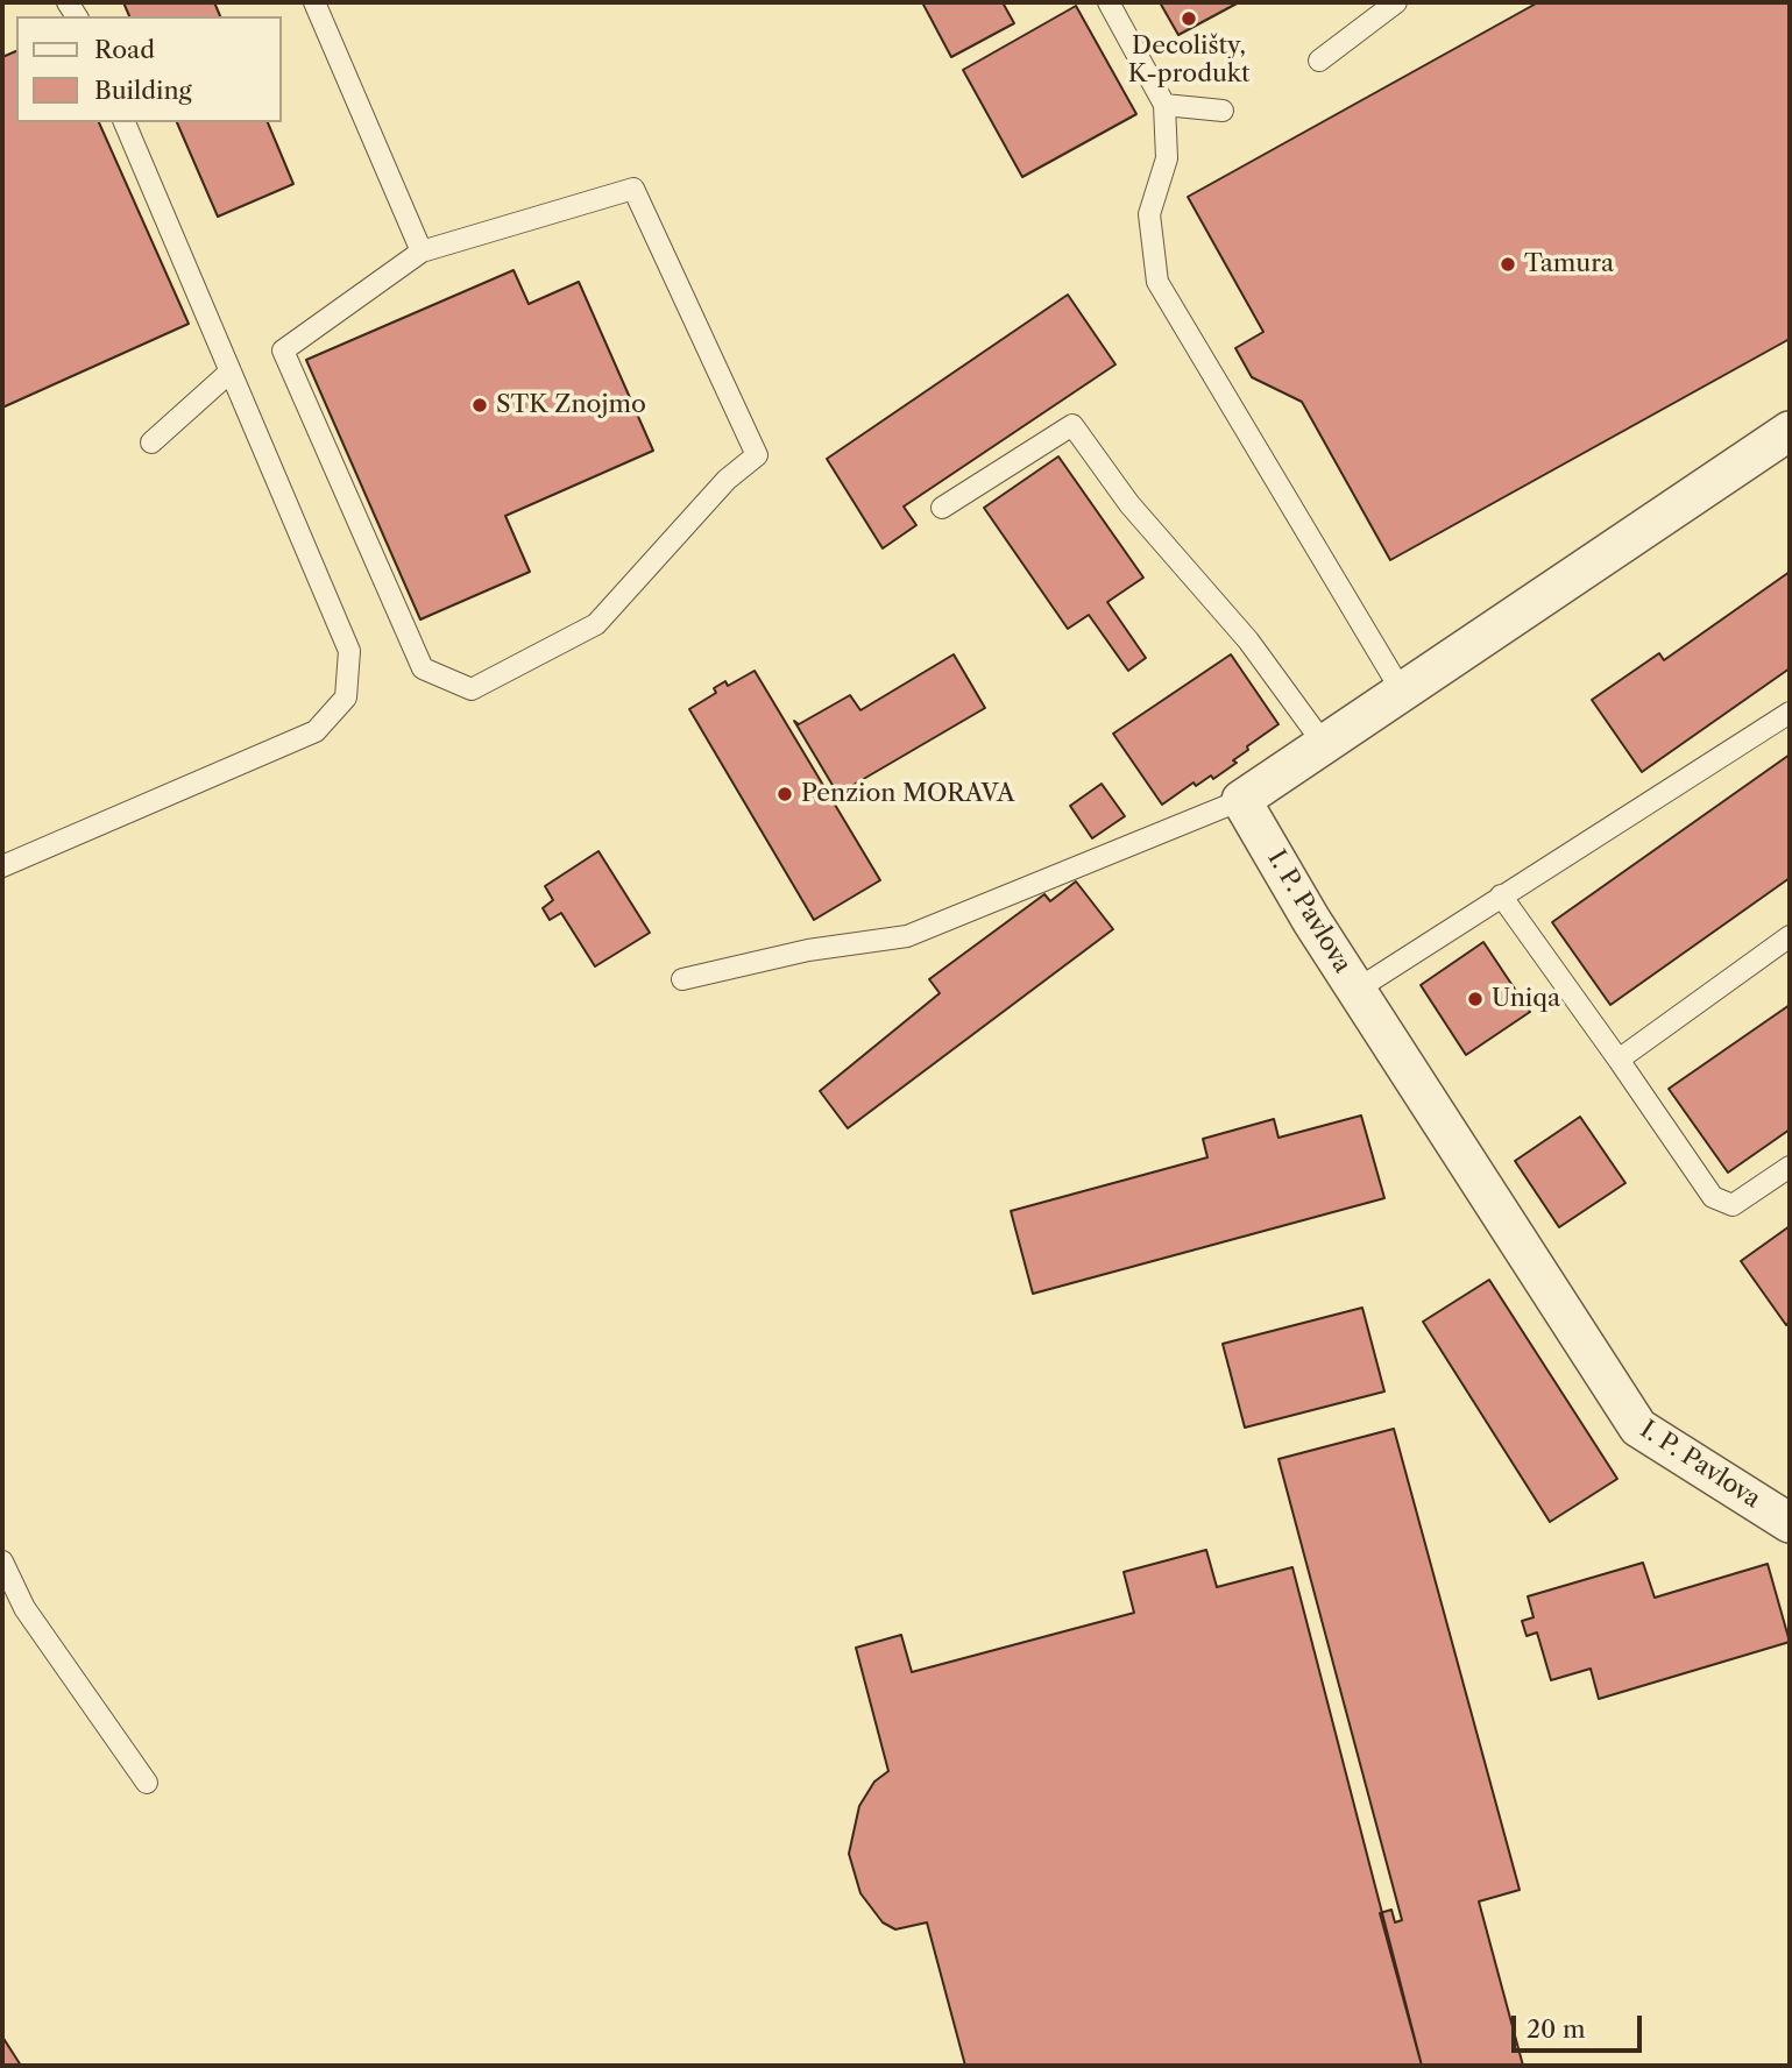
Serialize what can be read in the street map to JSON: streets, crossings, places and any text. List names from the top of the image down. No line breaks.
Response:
{"streets":{"street":["I. P. Pavlova"]},"places":["Decolišty, K-produkt","Tamura","STK Znojmo","Penzion MORAVA","Uniqa"],"legend":["Road","Building"],"scale_bar":"20 m"}
